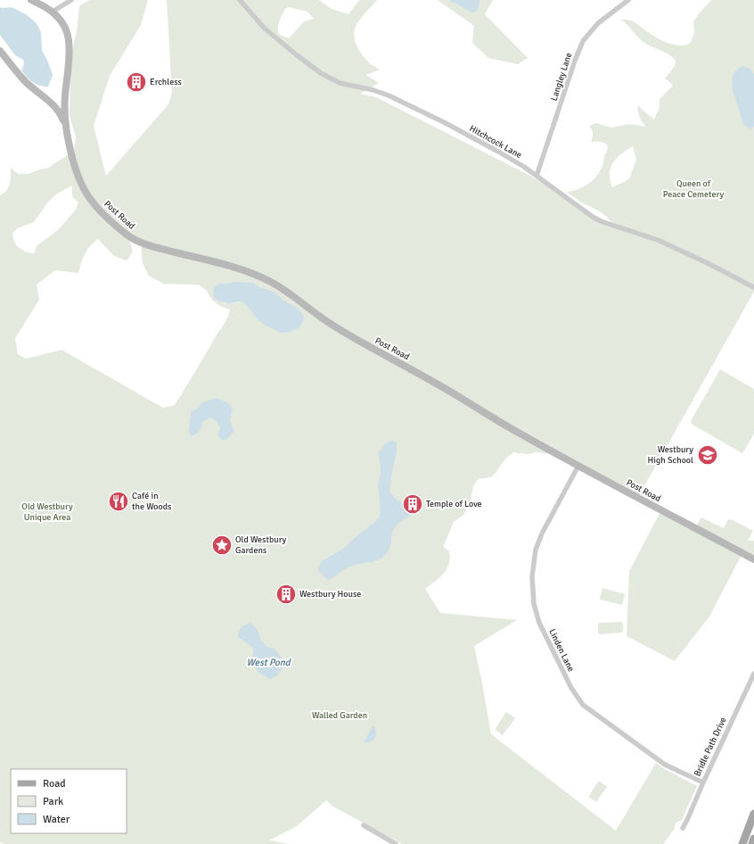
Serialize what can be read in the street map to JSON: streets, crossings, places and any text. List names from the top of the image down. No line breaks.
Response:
{"streets":{"main road":["Post Road"],"street":["Langley Lane","Hitchcock Lane","Linden Lane","Bridle Path Drive"]},"crossings":[["Langley Lane","Hitchcock Lane"],["Post Road","Linden Lane"],["Linden Lane","Bridle Path Drive"]],"water":["West Pond"],"parks":["Queen of Peace Cemetery","Old Westbury Unique Area","Walled Garden"],"places":{"building":["Erchless","Temple of Love","Westbury House"],"school or university":["Westbury High School"],"restaurant":["Café in the Woods"],"place":["Old Westbury Gardens"]},"legend":["Road","Park","Water"]}
